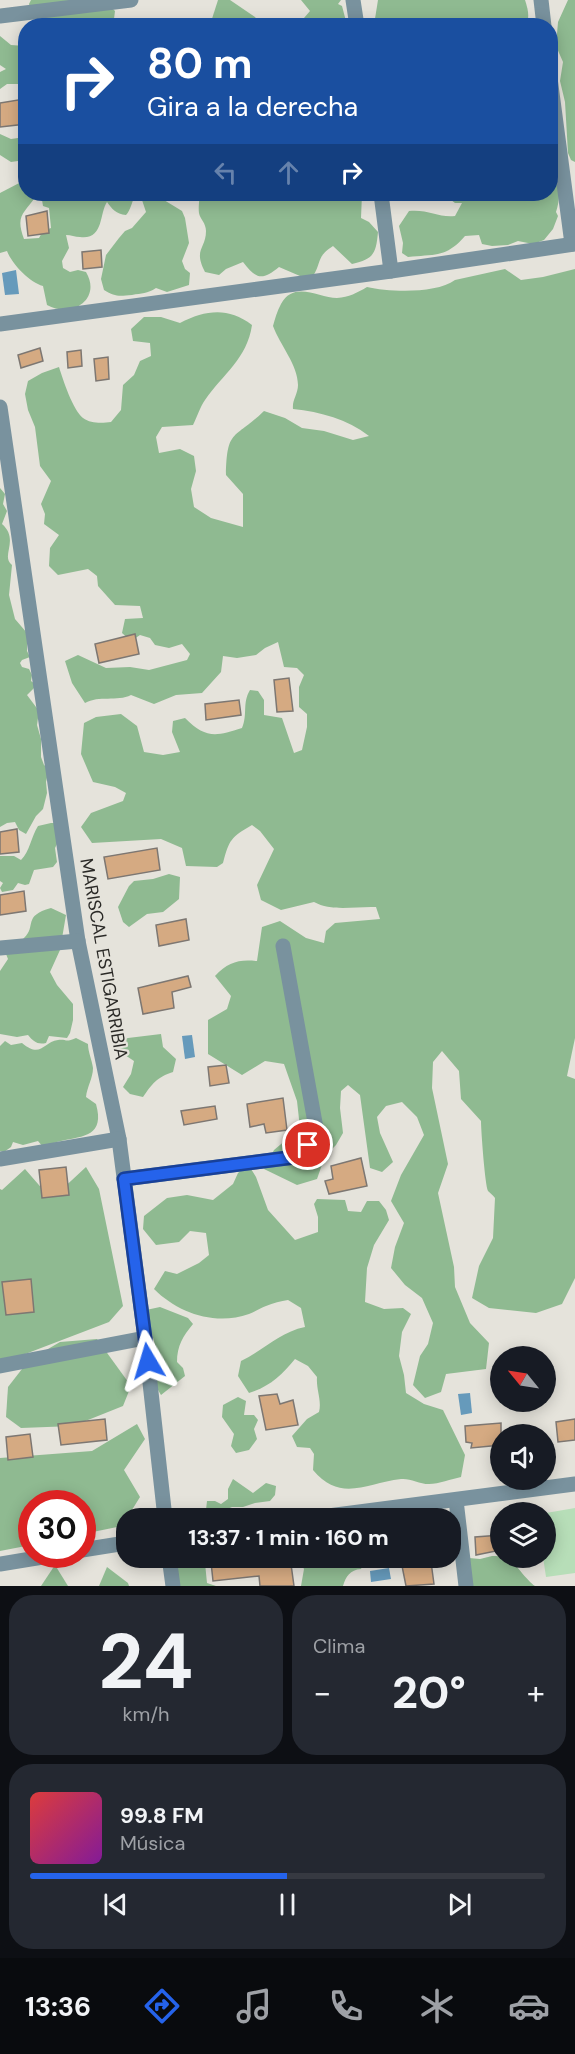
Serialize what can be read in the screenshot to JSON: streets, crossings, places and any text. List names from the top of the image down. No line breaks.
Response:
{"streets":{"street":["MARISCAL ESTIGARRIBIA"]},"north":"top left","page":{"turn":["80 m","Gira a la derecha"],"limit":"30","trip":"13:37 · 1 min · 160 m","tile":[["24","km/h"],"Clima"],"heat":["−","20°","+"],"song":["99.8 FM","Música"],"tabs":"13:36"}}
